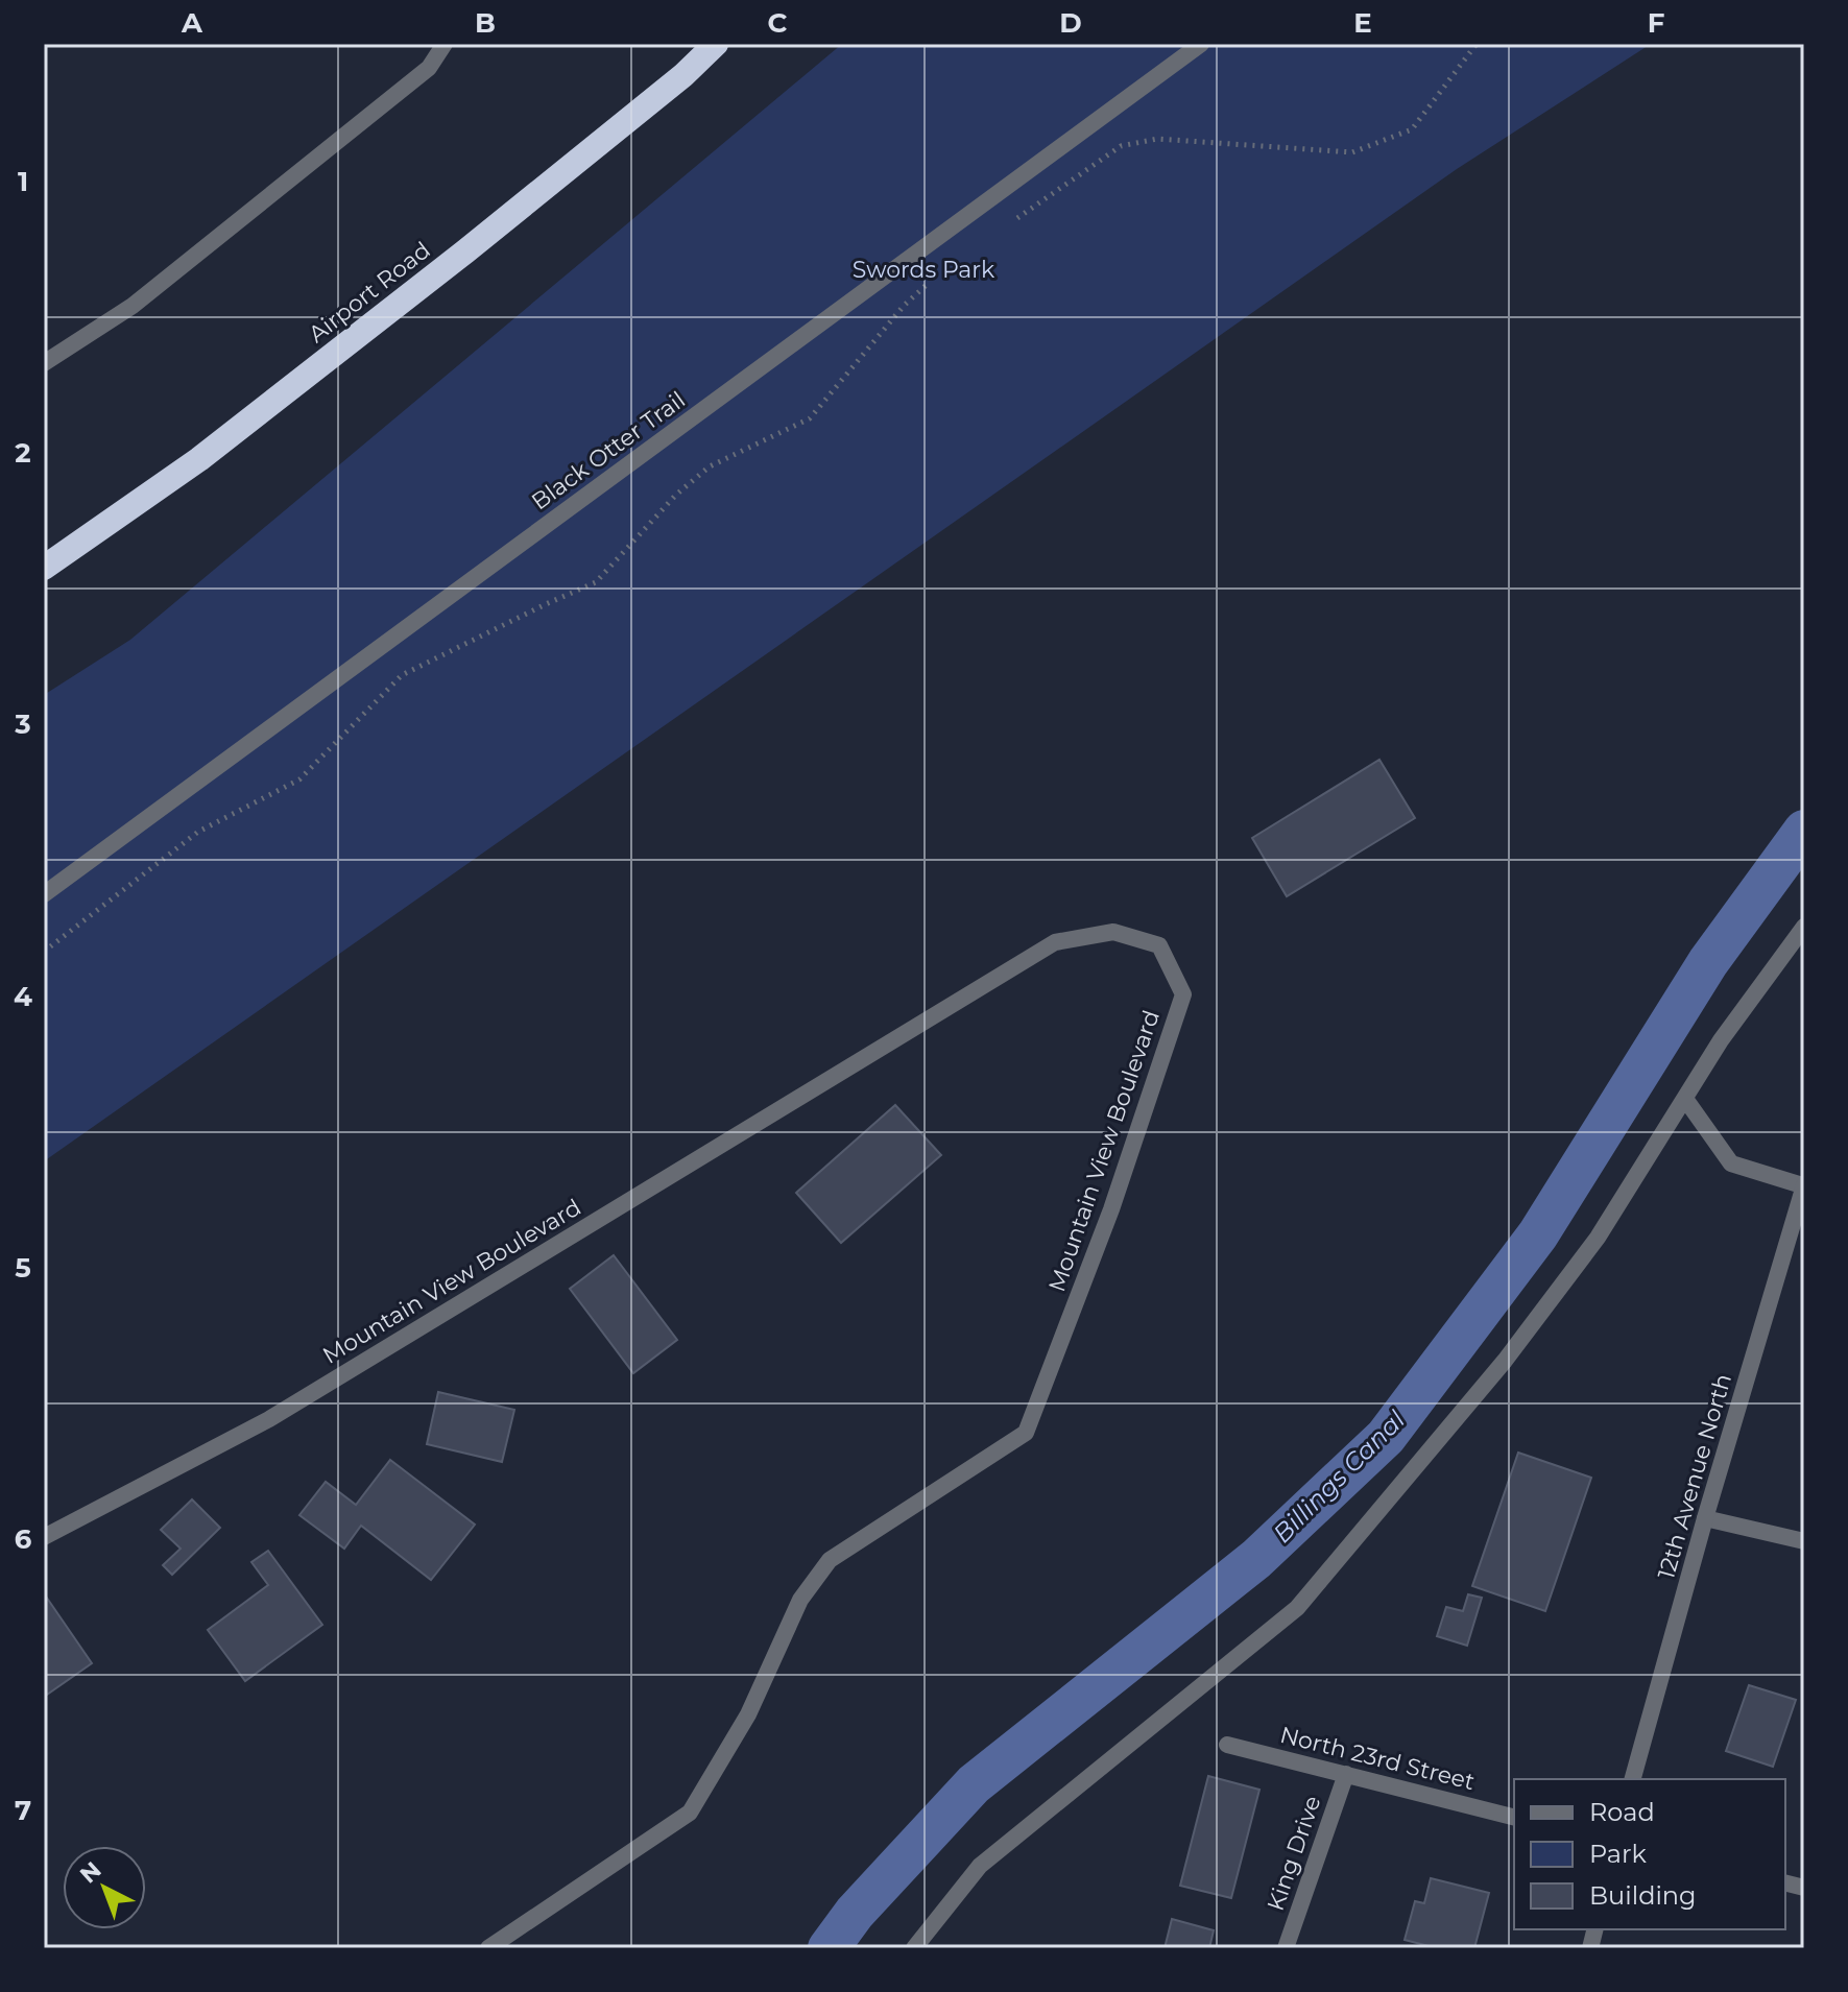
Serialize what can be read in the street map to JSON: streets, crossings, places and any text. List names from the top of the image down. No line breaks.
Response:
{"streets":{"highway":["Airport Road"],"street":["Black Otter Trail","Mountain View Boulevard","12th Avenue North","North 23rd Street","King Drive"]},"crossings":[["North 23rd Street","King Drive"]],"water":["Billings Canal"],"parks":["Swords Park"],"legend":["Road","Park","Building"],"north":"top left","grid":{"columns":["A","B","C","D","E","F"],"rows":["1","2","3","4","5","6","7"]}}
